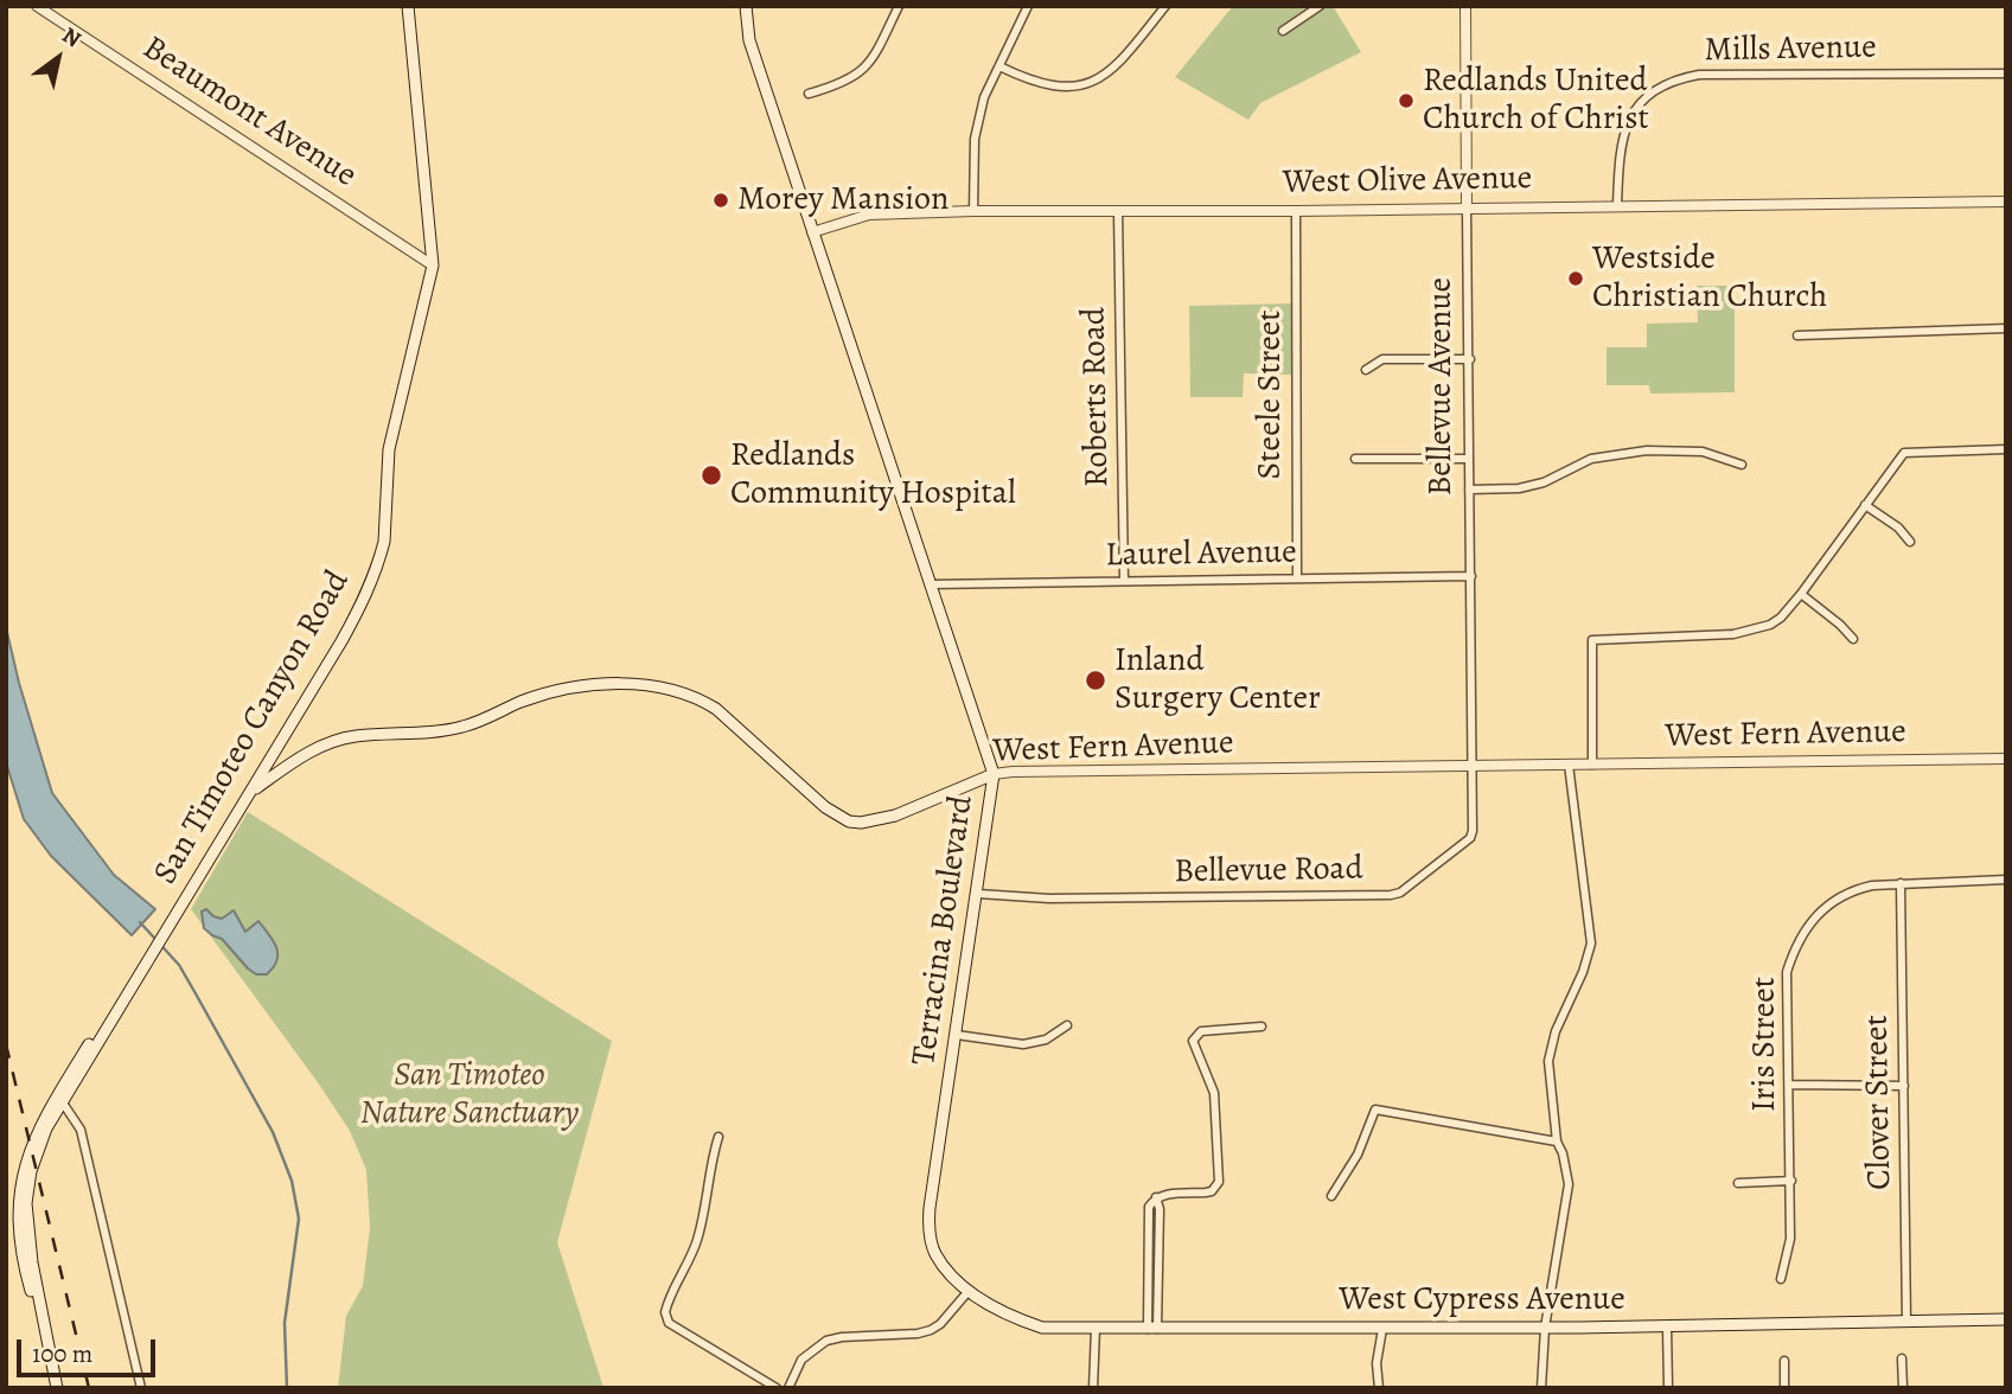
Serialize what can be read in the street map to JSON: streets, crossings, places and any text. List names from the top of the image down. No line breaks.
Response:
{"streets":{"main road":["San Timoteo Canyon Road","West Fern Avenue","Terracina Boulevard","West Cypress Avenue"],"street":["Mills Avenue","Beaumont Avenue","West Olive Avenue","Bellevue Avenue","Steele Street","Roberts Road","Laurel Avenue","Bellevue Road","Iris Street","Clover Street"]},"crossings":[["Mills Avenue","West Olive Avenue"],["Beaumont Avenue","San Timoteo Canyon Road"],["West Olive Avenue","Bellevue Avenue"],["West Olive Avenue","Steele Street"],["West Olive Avenue","Roberts Road"],["West Olive Avenue","Terracina Boulevard"],["Bellevue Avenue","Laurel Avenue"],["Bellevue Avenue","West Fern Avenue"],["Bellevue Avenue","Bellevue Road"],["Steele Street","Laurel Avenue"],["Roberts Road","Laurel Avenue"],["Laurel Avenue","Terracina Boulevard"],["San Timoteo Canyon Road","West Fern Avenue"],["West Fern Avenue","Bellevue Road"],["West Fern Avenue","Terracina Boulevard"],["Bellevue Road","Terracina Boulevard"],["Terracina Boulevard","West Cypress Avenue"],["Iris Street","Clover Street"],["Clover Street","West Cypress Avenue"]],"parks":["San Timoteo Nature Sanctuary"],"places":["Redlands United Church of Christ","Morey Mansion","Westside Christian Church","Redlands Community Hospital","Inland Surgery Center"],"scale_bar":"100 m","north":"top right"}
